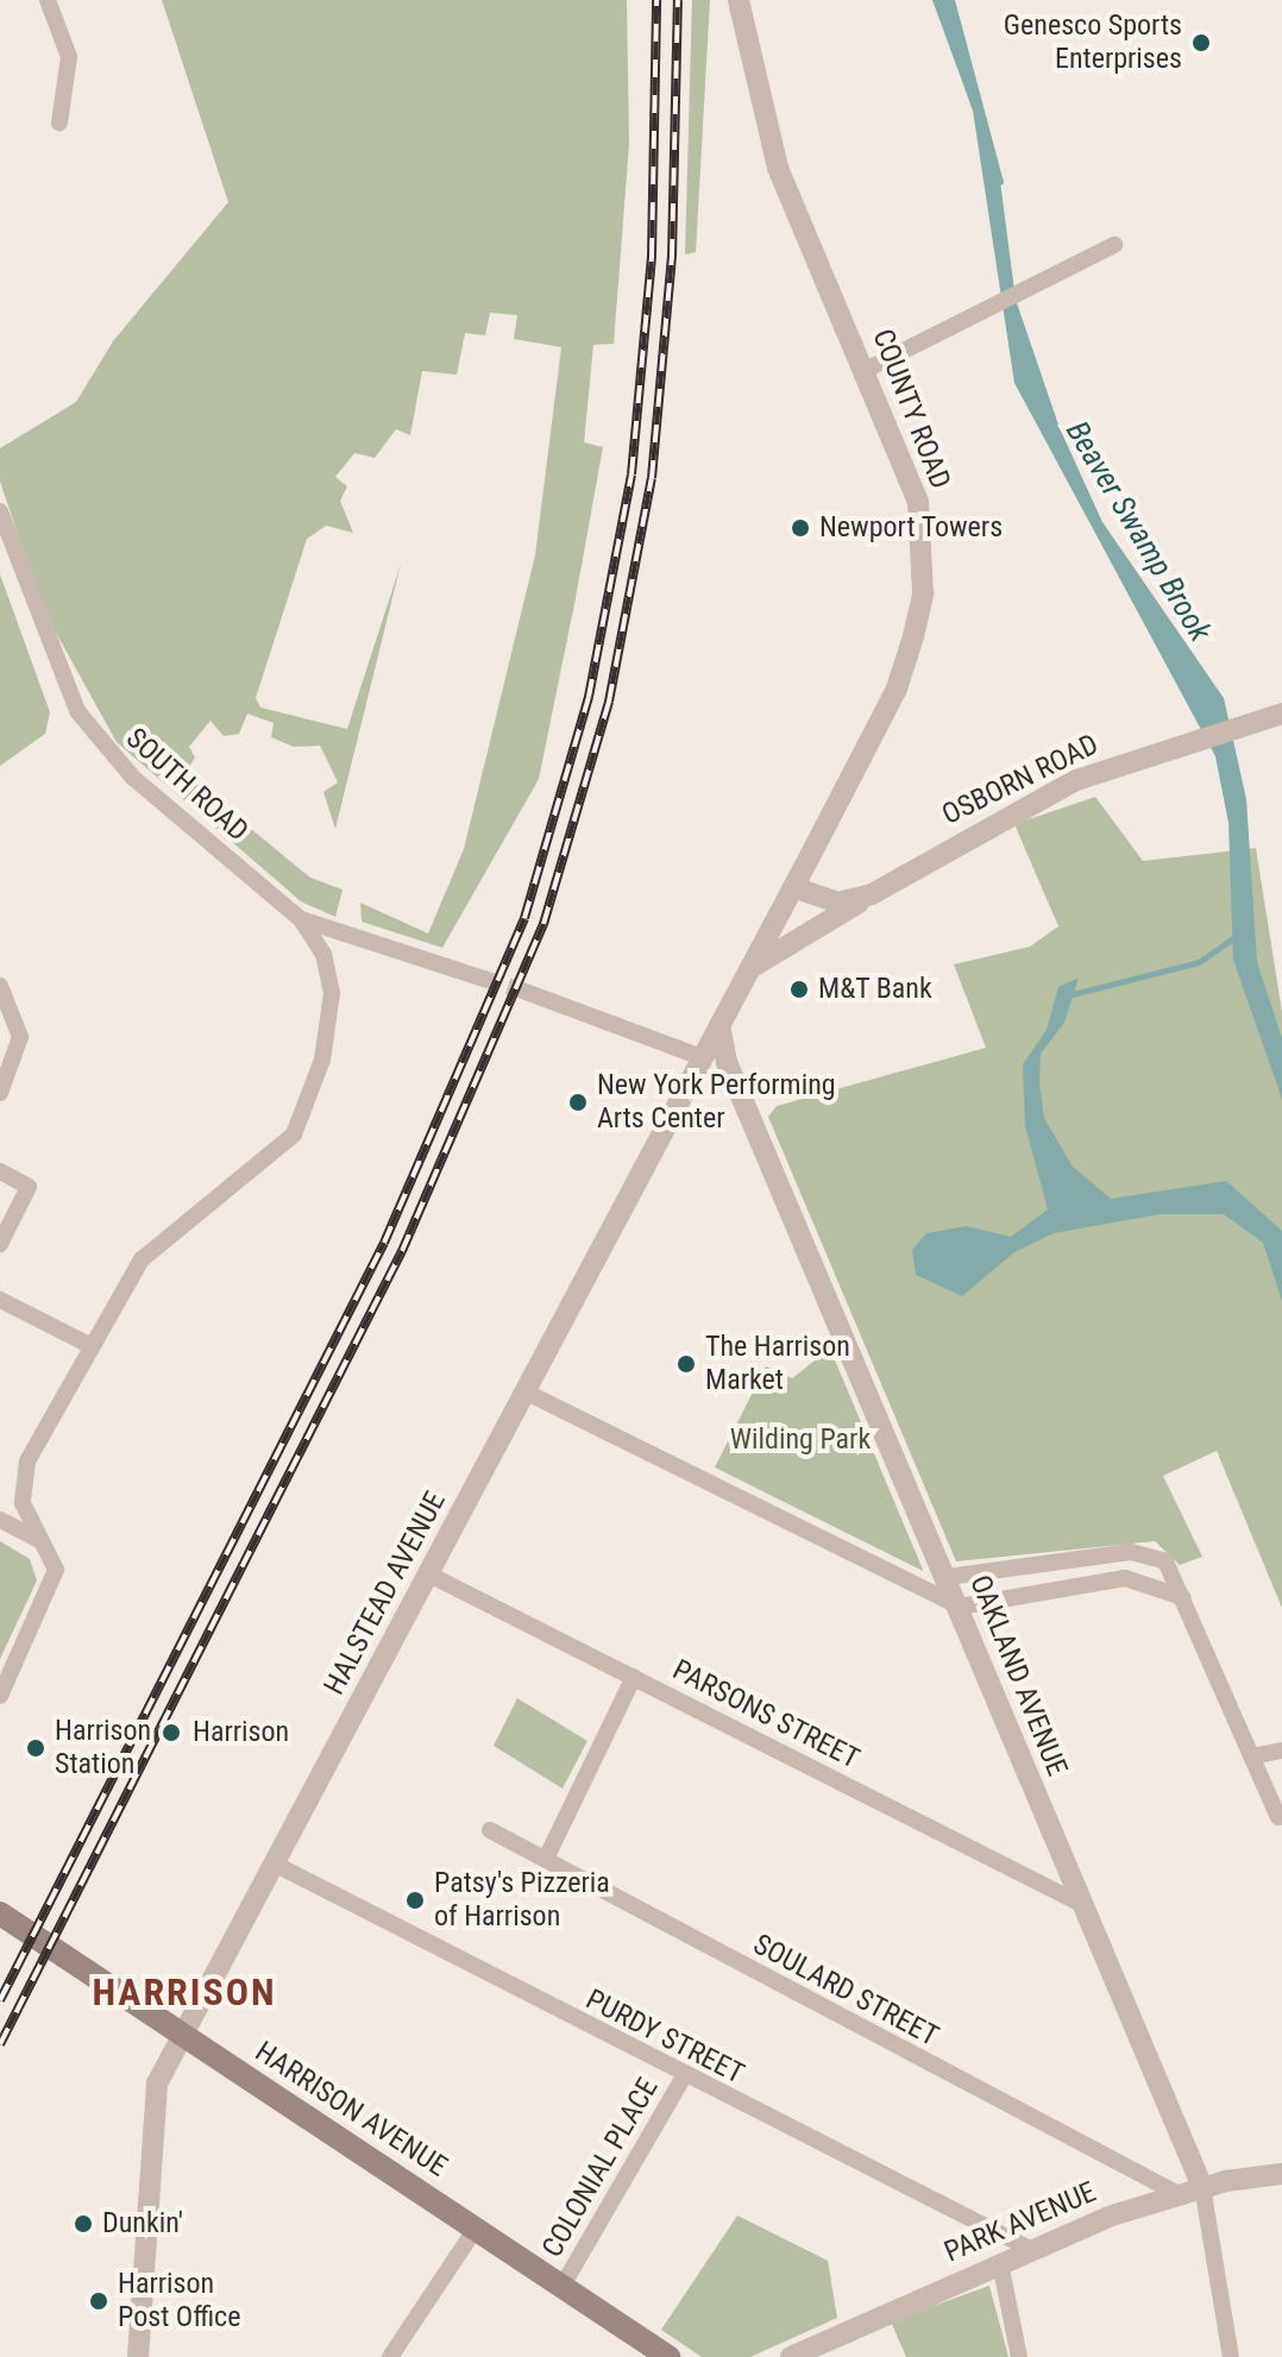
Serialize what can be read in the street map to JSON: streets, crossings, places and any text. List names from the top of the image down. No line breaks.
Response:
{"streets":{"main road":["HARRISON AVENUE"],"street":["COUNTY ROAD","OSBORN ROAD","SOUTH ROAD","HALSTEAD AVENUE","OAKLAND AVENUE","PARSONS STREET","SOULARD STREET","PURDY STREET","COLONIAL PLACE","PARK AVENUE"]},"crossings":[["COUNTY ROAD","OSBORN ROAD"],["COUNTY ROAD","HALSTEAD AVENUE"],["OSBORN ROAD","HALSTEAD AVENUE"],["HALSTEAD AVENUE","OAKLAND AVENUE"],["HALSTEAD AVENUE","PARSONS STREET"],["HALSTEAD AVENUE","PURDY STREET"],["HALSTEAD AVENUE","HARRISON AVENUE"],["OAKLAND AVENUE","PARSONS STREET"],["OAKLAND AVENUE","PARK AVENUE"],["SOULARD STREET","PARK AVENUE"],["PURDY STREET","COLONIAL PLACE"],["PURDY STREET","PARK AVENUE"],["HARRISON AVENUE","COLONIAL PLACE"]],"districts":["HARRISON"],"water":["Beaver Swamp Brook"],"parks":["Wilding Park"],"places":["Genesco Sports Enterprises","Newport Towers","M&T Bank","New York Performing Arts Center","The Harrison Market","Harrison","Harrison Station","Patsy's Pizzeria of Harrison","Dunkin'","Harrison Post Office"]}
